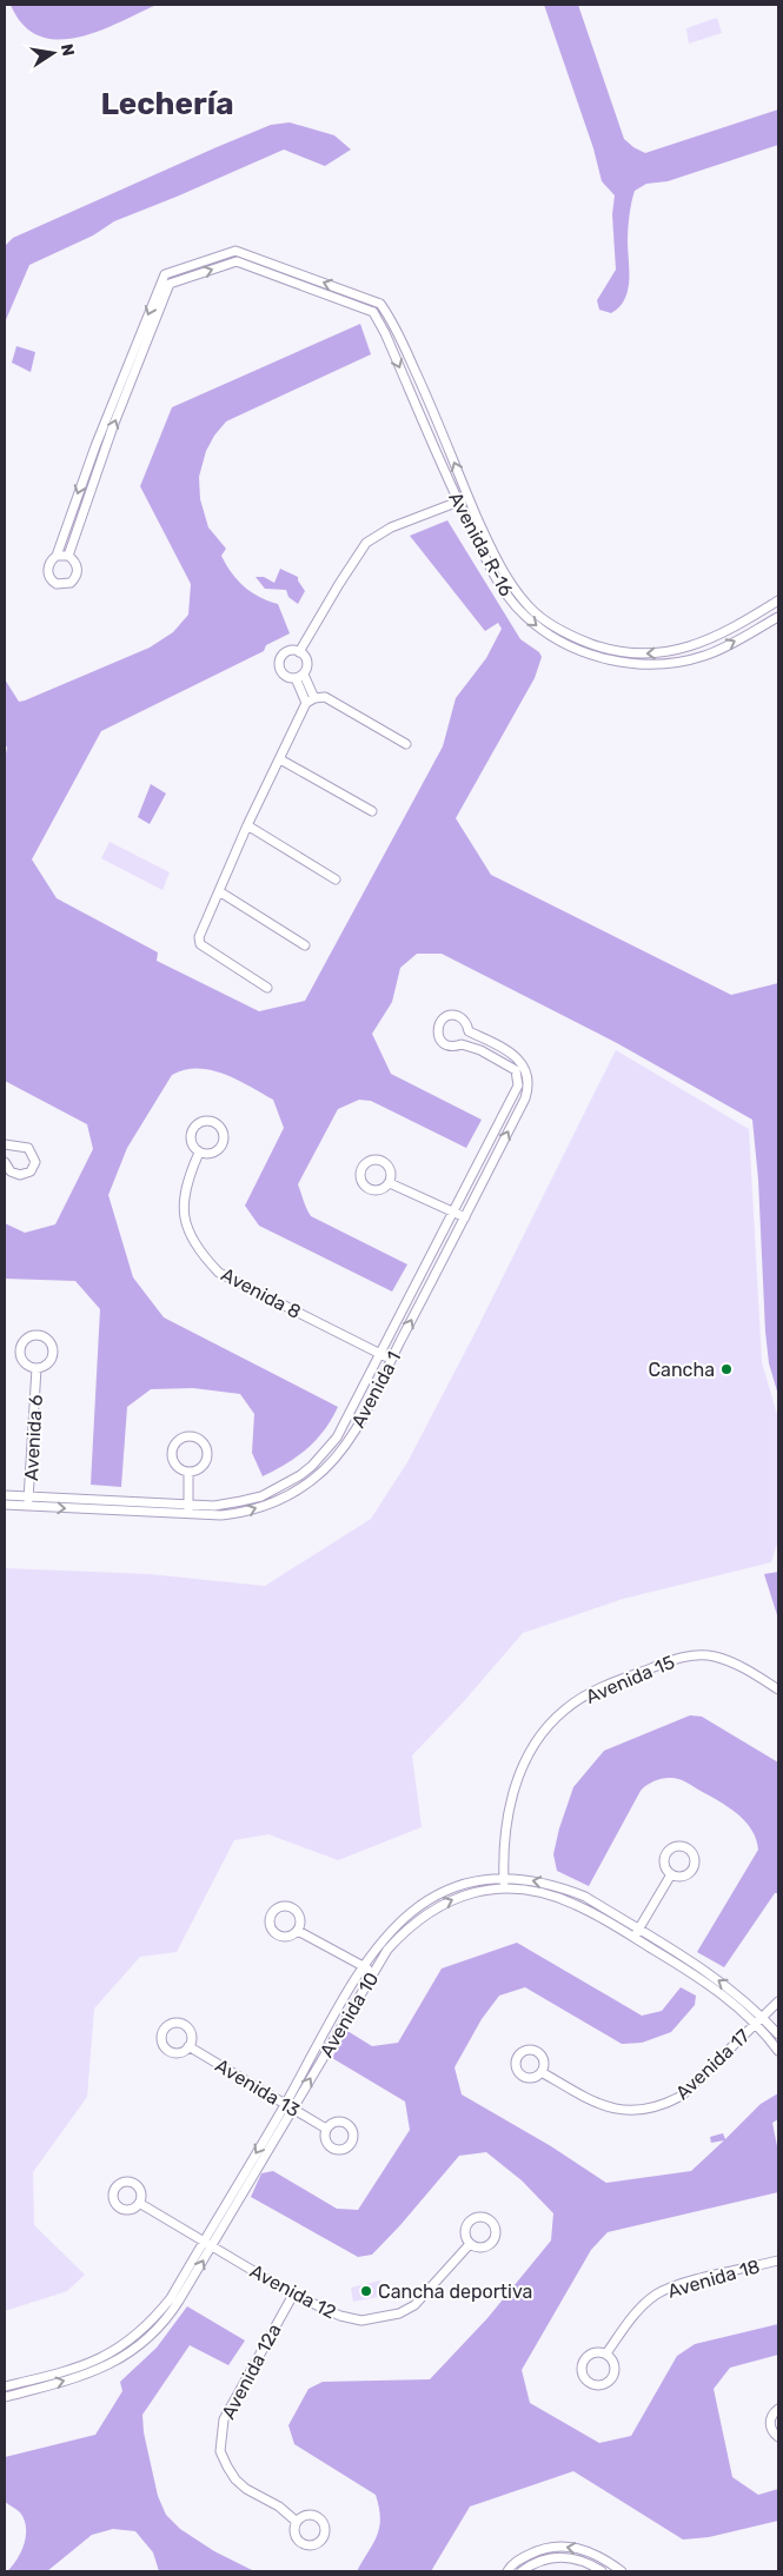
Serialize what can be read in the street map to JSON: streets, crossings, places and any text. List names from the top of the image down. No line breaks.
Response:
{"streets":{"street":["Avenida R-16","Avenida 8","Avenida 1","Avenida 6","Avenida 15","Avenida 10","Avenida 17","Avenida 13","Avenida 18","Avenida 12","Avenida 12a"]},"crossings":[["Avenida 8","Avenida 1"],["Avenida 1","Avenida 6"],["Avenida 15","Avenida 10"],["Avenida 10","Avenida 17"],["Avenida 10","Avenida 13"],["Avenida 10","Avenida 12"],["Avenida 12","Avenida 12a"]],"districts":["Lechería"],"places":["Cancha","Cancha deportiva"],"north":"right"}
